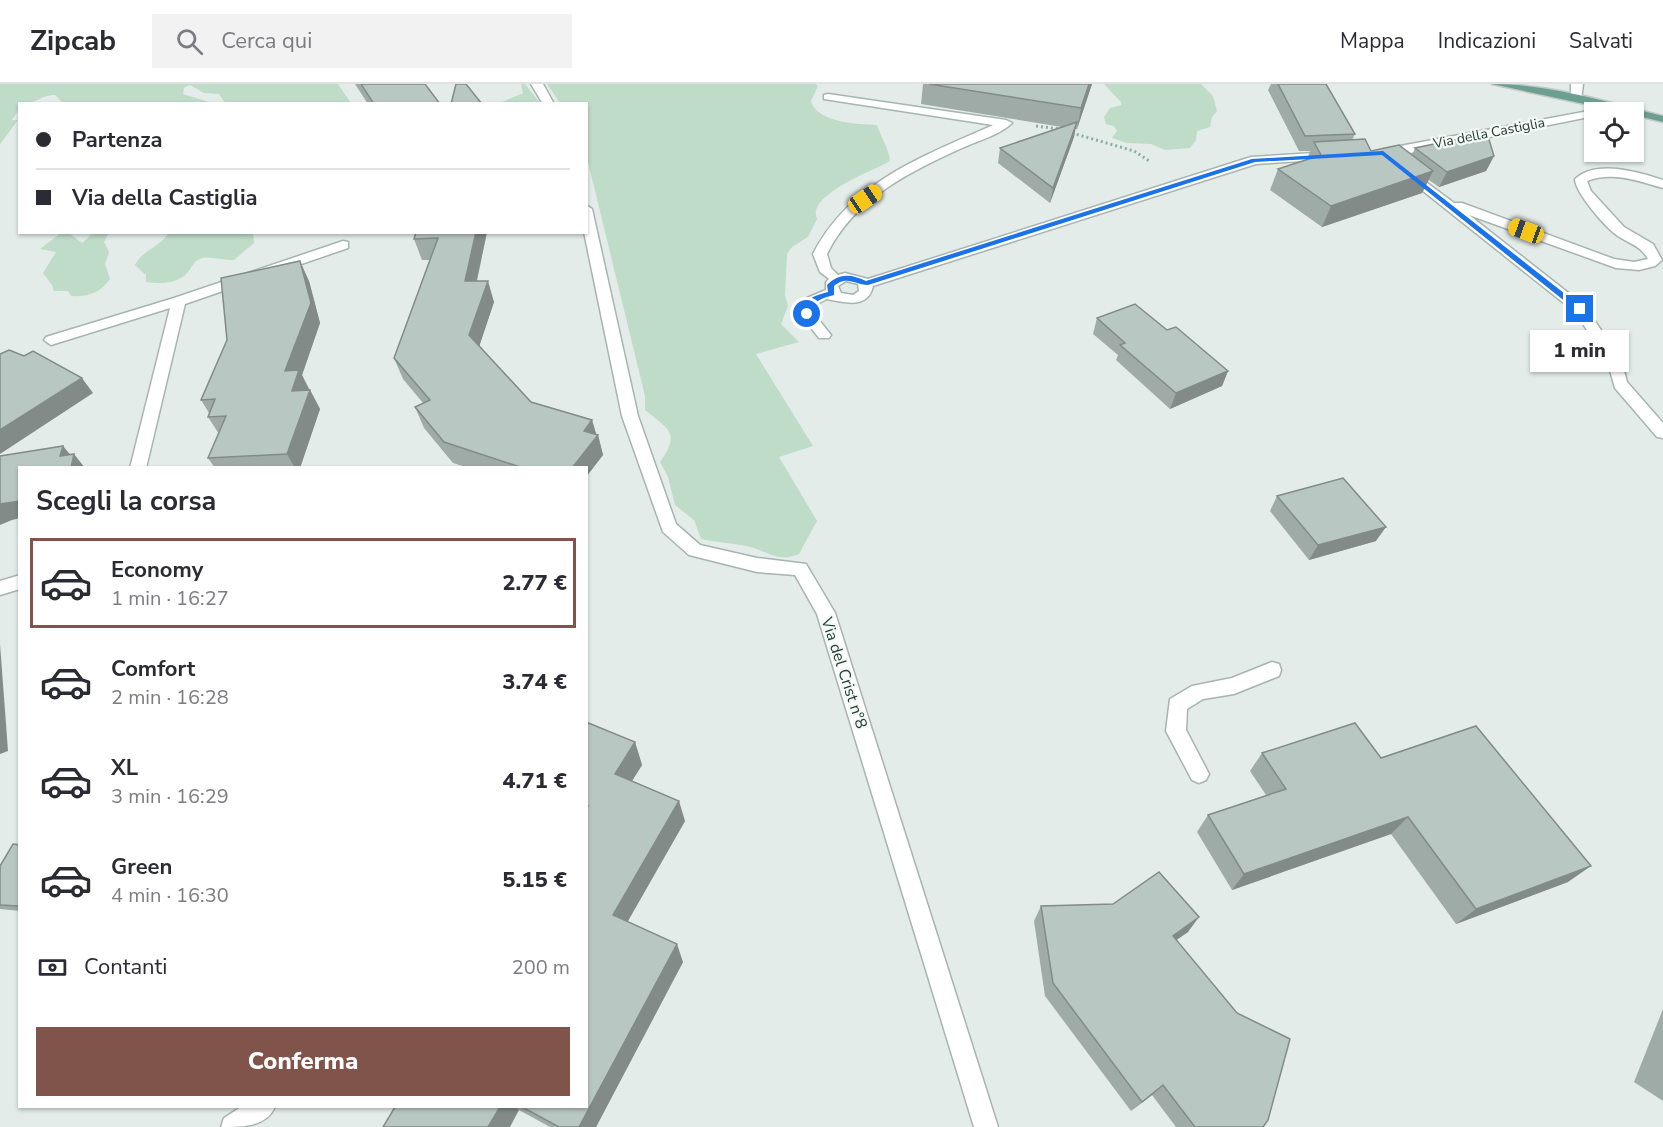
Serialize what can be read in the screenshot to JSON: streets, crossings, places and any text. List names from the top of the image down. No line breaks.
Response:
{"streets":{"street":["Via della Castiglia","Via del Crist n°8"]},"page":{"header":"Zipcab","search":"Cerca qui","nav":["Mappa","Indicazioni","Salvati"],"banner":["Partenza","Via della Castiglia"],"bubble":"1 min","heading":"Scegli la corsa","list":[{"name":"Economy","note":"1 min · 16:27","value":"2.77 €"},{"name":"Comfort","note":"2 min · 16:28","value":"3.74 €"},{"name":"XL","note":"3 min · 16:29","value":"4.71 €"},{"name":"Green","note":"4 min · 16:30","value":"5.15 €"}],"pay":["Contanti","200 m"],"buttons":"Conferma"}}
